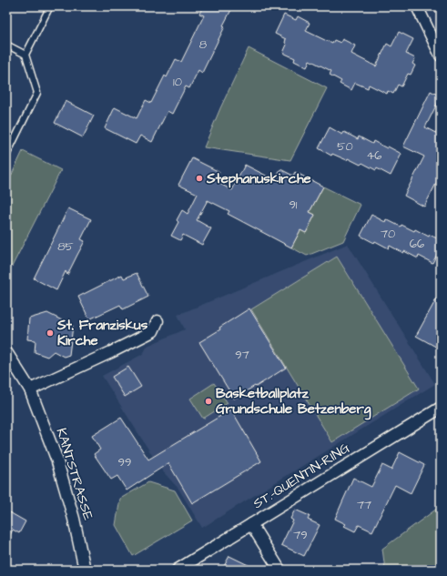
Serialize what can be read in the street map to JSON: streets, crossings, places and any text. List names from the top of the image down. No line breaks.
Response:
{"streets":{"street":["KANTSTRASSE","ST.-QUENTIN-RING"]},"places":["Stephanuskirche","St. Franziskus Kirche","Basketballplatz Grundschule Betzenberg"],"house_numbers":["8","10","50","46","91","70","66","85","97","99","77","79"]}
